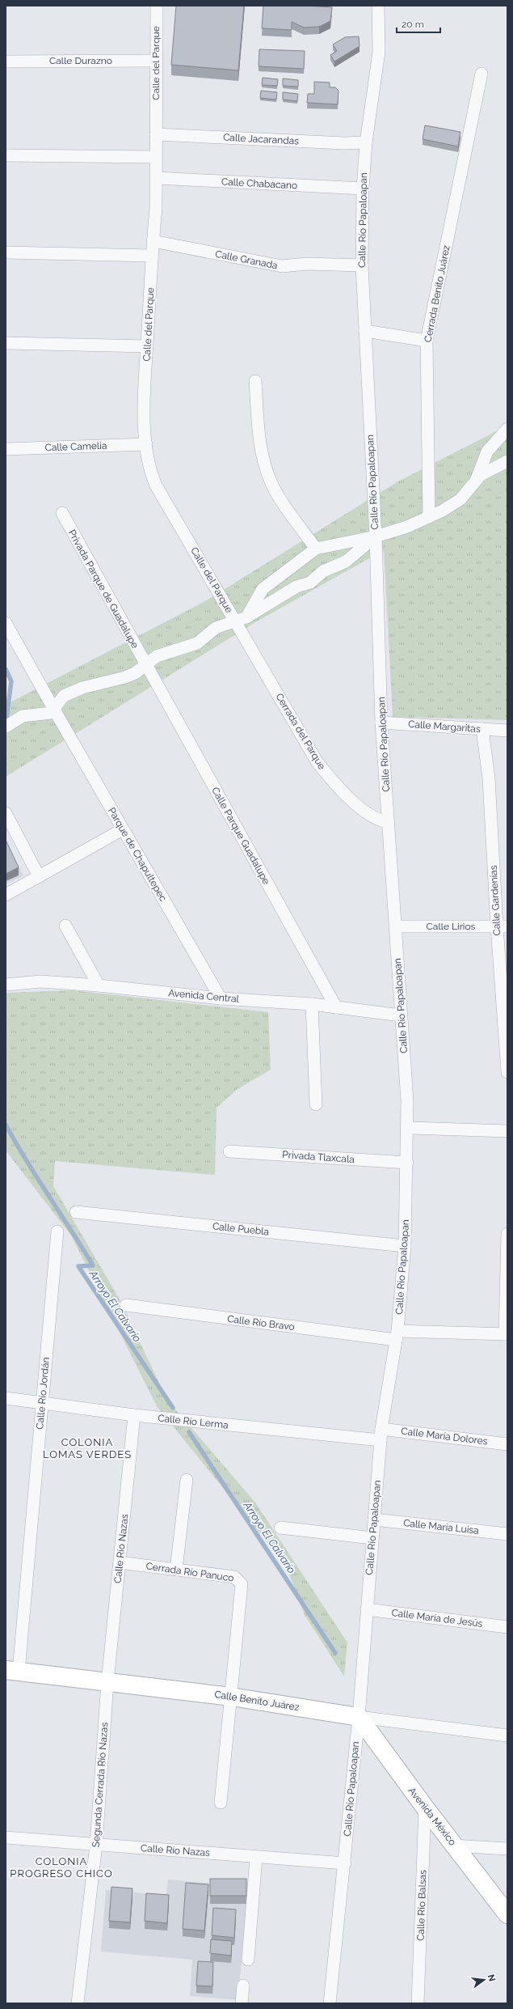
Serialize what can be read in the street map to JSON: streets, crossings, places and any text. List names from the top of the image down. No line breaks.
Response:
{"streets":{"street":["Calle Durazno","Calle del Parque","Calle Jacarandas","Calle Chabacano","Calle Río Papaloapan","Calle Granada","Cerrada Benito Juárez","Calle Camelia","Privada Parque de Guadalupe","Calle Margaritas","Cerrada del Parque","Calle Parque Guadalupe","Parque de Chapultepec","Calle Gardenías","Calle Lirios","Avenida Central","Privada Tlaxcala","Calle Puebla","Calle Río Bravo","Calle Río Jordán","Calle Río Lerma","Calle María Dolores","Calle María Luisa","Calle Río Nazas","Cerrada Río Panuco","Calle María de Jesús","Calle Benito Juárez","Segunda Cerrada Río Nazas","Avenida México","Calle Río Balsas"]},"crossings":[["Calle Durazno","Calle del Parque"],["Calle del Parque","Calle Jacarandas"],["Calle del Parque","Calle Chabacano"],["Calle del Parque","Calle Granada"],["Calle del Parque","Calle Camelia"],["Calle del Parque","Cerrada del Parque"],["Calle Jacarandas","Calle Río Papaloapan"],["Calle Chabacano","Calle Río Papaloapan"],["Calle Río Papaloapan","Calle Granada"],["Calle Río Papaloapan","Calle Margaritas"],["Calle Río Papaloapan","Cerrada del Parque"],["Calle Río Papaloapan","Calle Lirios"],["Calle Río Papaloapan","Avenida Central"],["Calle Río Papaloapan","Privada Tlaxcala"],["Calle Río Papaloapan","Calle Puebla"],["Calle Río Papaloapan","Calle Río Bravo"],["Calle Río Papaloapan","Calle Río Lerma"],["Calle Río Papaloapan","Calle María Dolores"],["Calle Río Papaloapan","Calle María Luisa"],["Calle Río Papaloapan","Calle Río Nazas"],["Calle Río Papaloapan","Calle María de Jesús"],["Calle Río Papaloapan","Calle Benito Juárez"],["Calle Río Papaloapan","Avenida México"],["Privada Parque de Guadalupe","Calle Parque Guadalupe"],["Calle Margaritas","Calle Gardenías"],["Calle Parque Guadalupe","Avenida Central"],["Parque de Chapultepec","Avenida Central"],["Calle Gardenías","Calle Lirios"],["Calle Río Jordán","Calle Río Lerma"],["Calle Río Jordán","Calle Benito Juárez"],["Calle Río Lerma","Calle María Dolores"],["Calle Río Lerma","Calle Río Nazas"],["Calle Río Nazas","Cerrada Río Panuco"],["Calle Río Nazas","Calle Benito Juárez"],["Calle Río Nazas","Segunda Cerrada Río Nazas"],["Cerrada Río Panuco","Calle Benito Juárez"],["Calle Benito Juárez","Segunda Cerrada Río Nazas"],["Calle Benito Juárez","Avenida México"],["Avenida México","Calle Río Balsas"]],"districts":["COLONIA LOMAS VERDES","COLONIA PROGRESO CHICO"],"water":["Arroyo El Calvario"],"scale_bar":"20 m","north":"right"}
